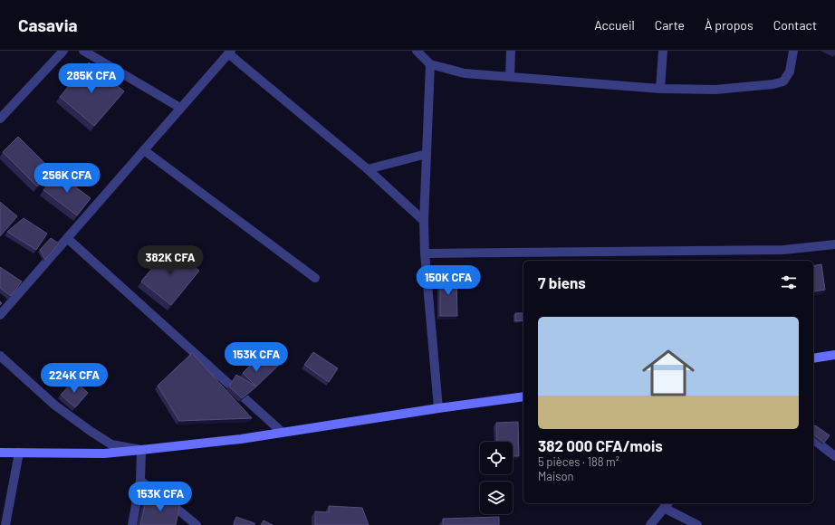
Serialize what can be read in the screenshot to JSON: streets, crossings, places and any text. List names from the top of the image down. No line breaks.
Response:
{"page":{"header":"Casavia","nav":["Accueil","Carte","À propos","Contact"],"price":["285K CFA","256K CFA","382K CFA","150K CFA","153K CFA","224K CFA","153K CFA"],"heading":"7 biens","list":[{"name":"382 000 CFA/mois","note":"5 pièces · 188 m² · Maison"}]}}
